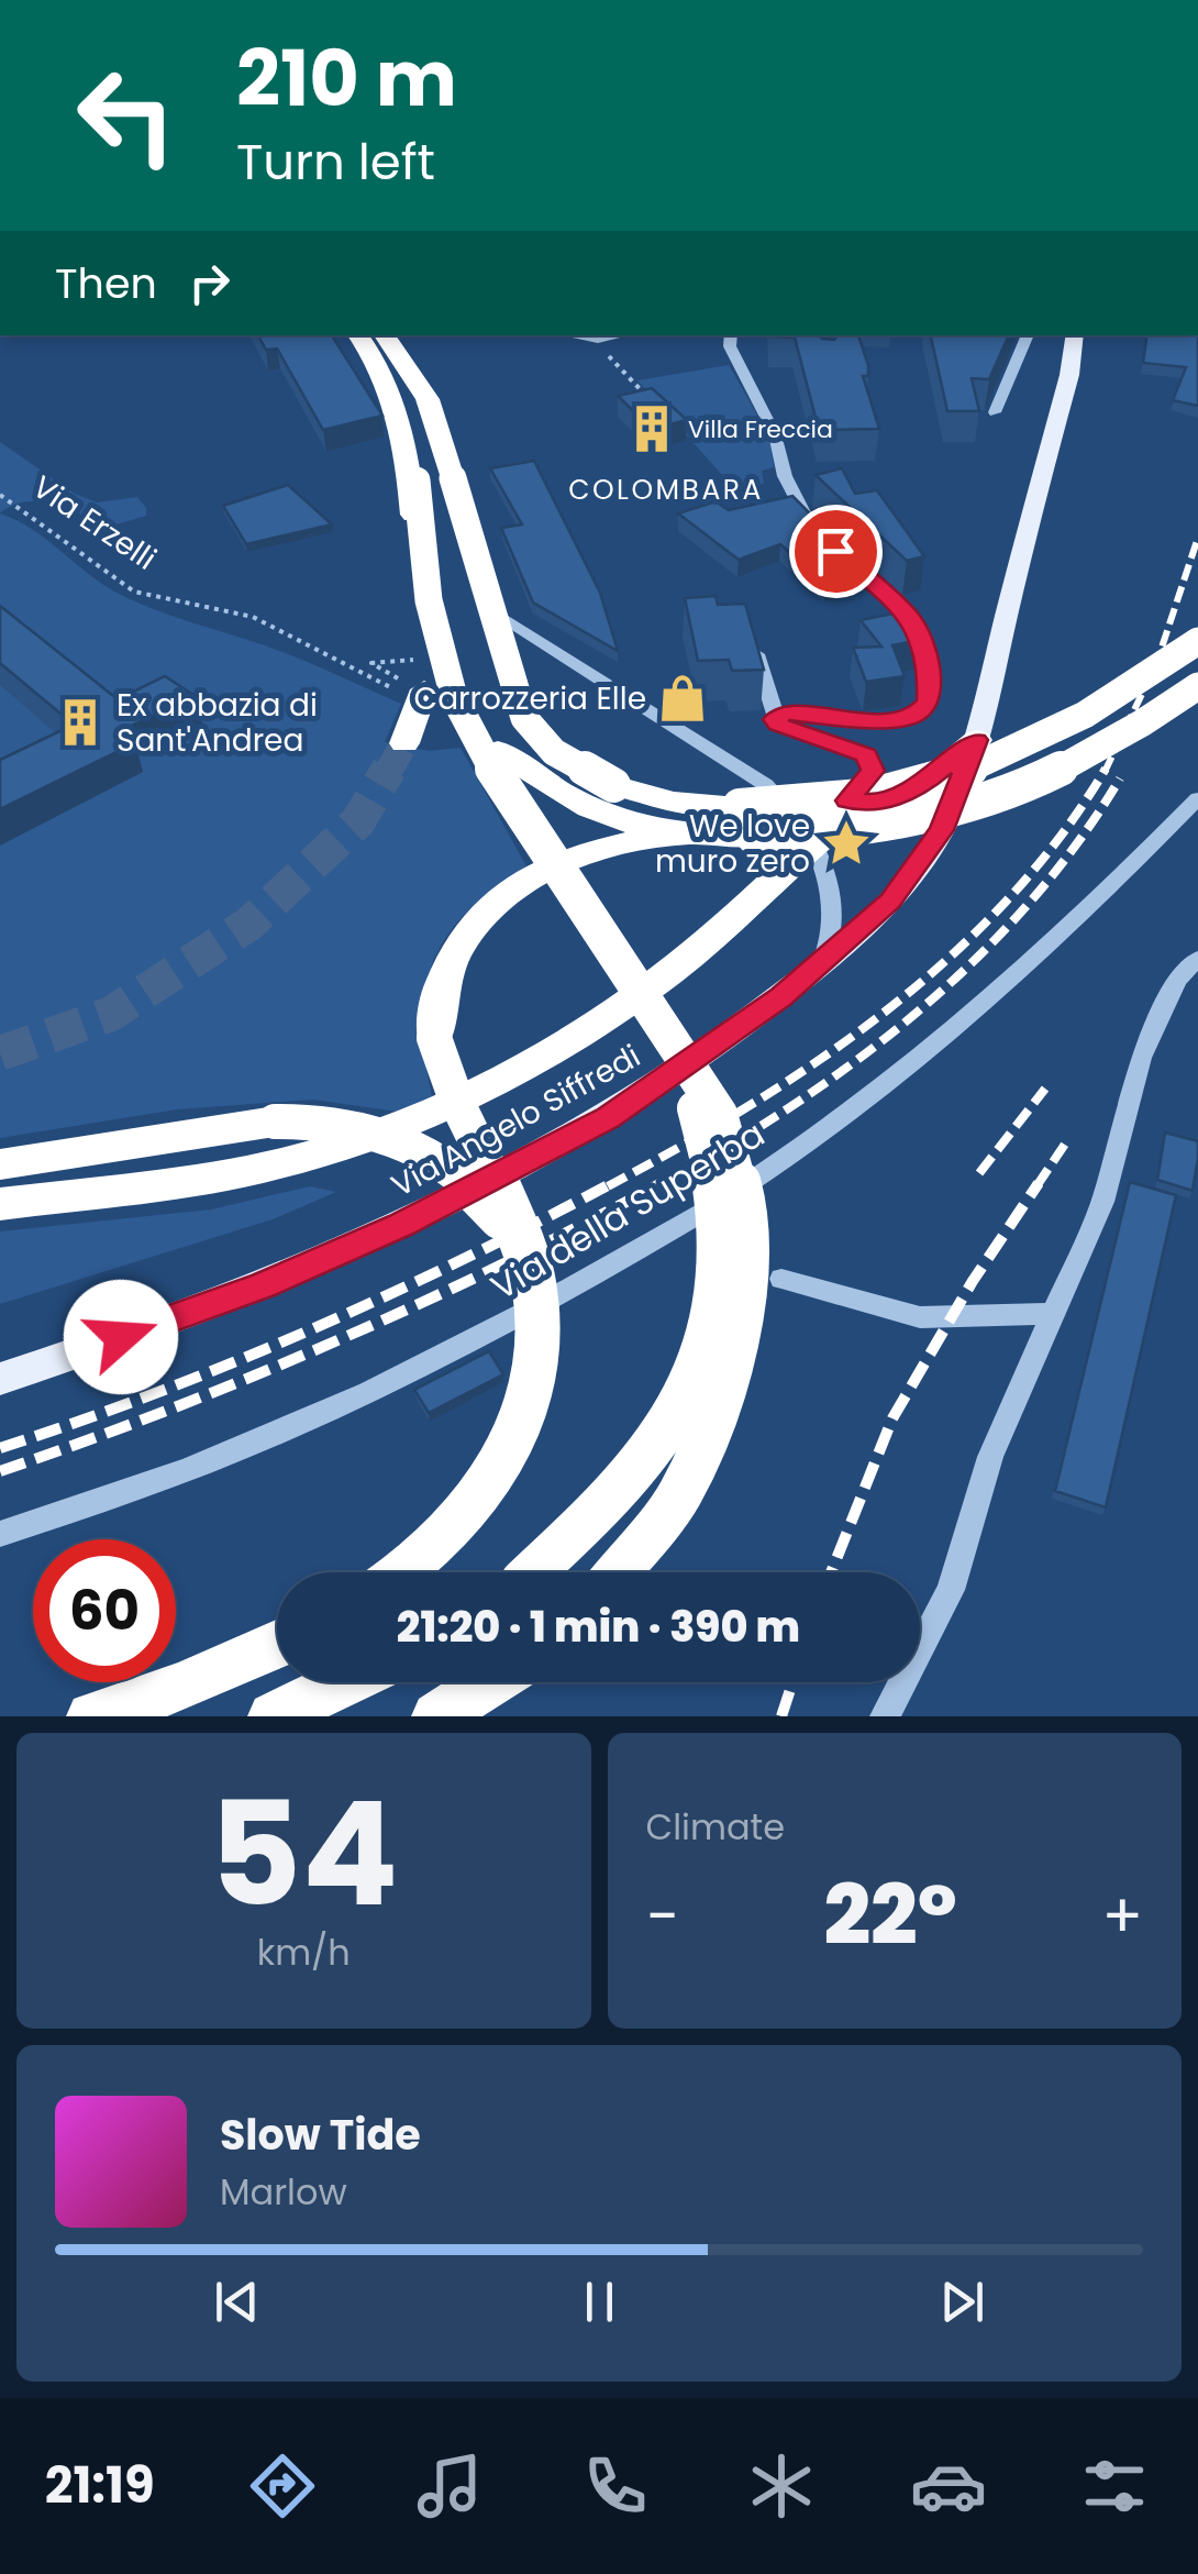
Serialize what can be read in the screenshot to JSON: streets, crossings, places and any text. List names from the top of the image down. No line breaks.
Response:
{"streets":{"main road":["Via Angelo Siffredi"],"street":["Via della Superba"],"path":["Via Erzelli"]},"districts":["COLOMBARA"],"places":{"building":["Villa Freccia","Ex abbazia di Sant'Andrea"],"shop":["Carrozzeria Elle"],"place":["We love muro zero"]},"page":{"turn":["210 m","Turn left"],"then":"Then","limit":"60","trip":"21:20 · 1 min · 390 m","tile":[["54","km/h"],"Climate"],"heat":["−","22°","+"],"song":["Slow Tide","Marlow"],"tabs":"21:19"}}
